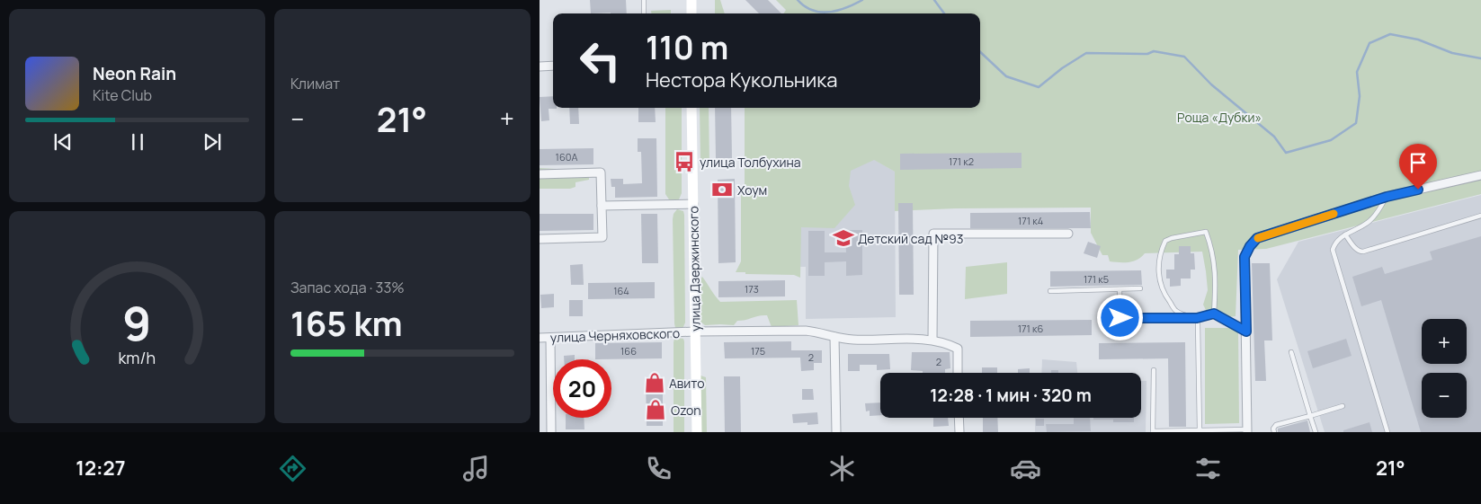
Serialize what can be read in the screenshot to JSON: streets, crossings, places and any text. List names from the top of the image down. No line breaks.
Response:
{"streets":{"main road":["улица Дзержинского"],"street":["улица Черняховского"]},"crossings":[["улица Дзержинского","улица Черняховского"]],"parks":["Роща «Дубки»"],"places":{"bus stop":["улица Толбухина"],"bank":["Хоум"],"school or university":["Детский сад №93"],"shop":["Авито","Ozon"]},"house_numbers":["160А","171 к2","171 к4","171 к5","173","164","171 к6","166","175","2","2"],"page":{"tile":["Климат",["Запас хода · 33%","165 km"]],"turn":["110 m","Нестора Кукольника"],"song":["Neon Rain","Kite Club"],"heat":["−","21°","+"],"map_buttons":["+","−"],"limit":"20","trip":"12:28 · 1 мин · 320 m","tabs":["12:27","21°"],"gauge":["9","km/h"]}}
